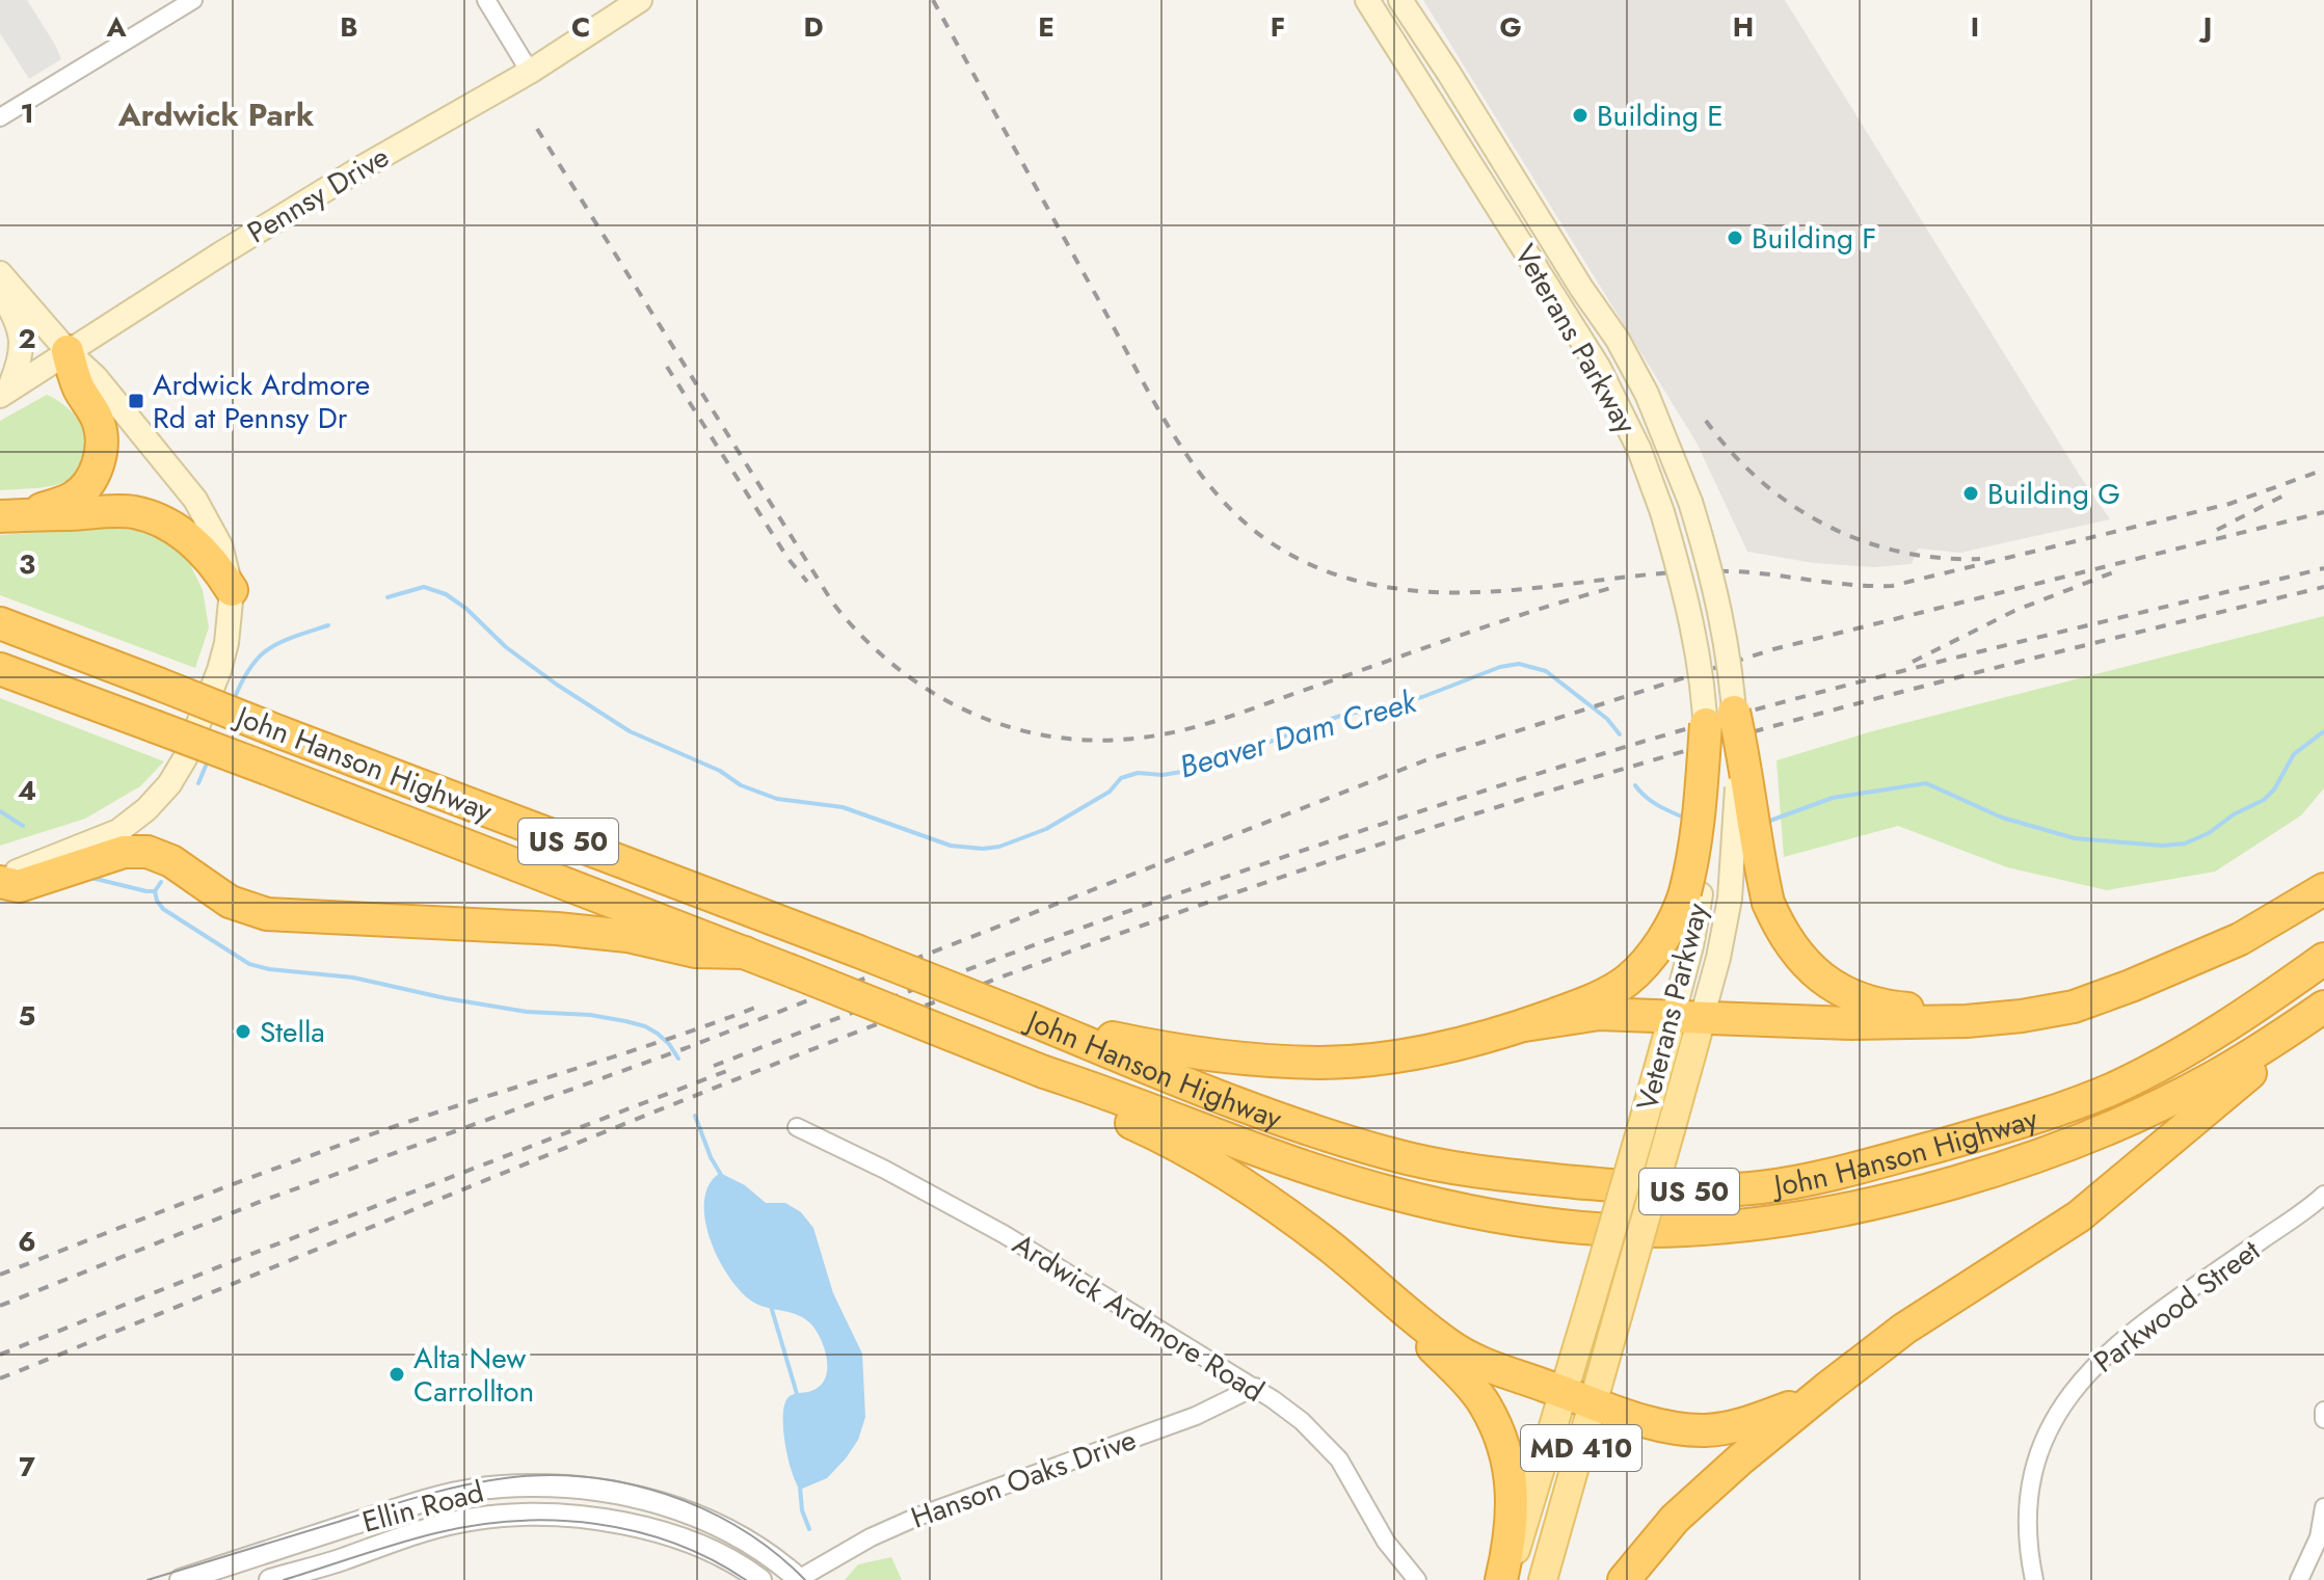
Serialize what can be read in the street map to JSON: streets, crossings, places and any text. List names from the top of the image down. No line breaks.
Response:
{"streets":{"highway":["John Hanson Highway","US 50"],"main road":["Pennsy Drive","Veterans Parkway","MD 410"],"street":["Parkwood Street","Ardwick Ardmore Road","Hanson Oaks Drive","Ellin Road"]},"crossings":[["Ardwick Ardmore Road","Hanson Oaks Drive"],["Hanson Oaks Drive","Ellin Road"]],"districts":["Ardwick Park"],"water":["Beaver Dam Creek"],"places":{"other":["Building E","Building F","Building G","Stella","Alta New Carrollton"],"transit":["Ardwick Ardmore Rd at Pennsy Dr"]},"grid":{"columns":["A","B","C","D","E","F","G","H","I","J"],"rows":["1","2","3","4","5","6","7"]}}
